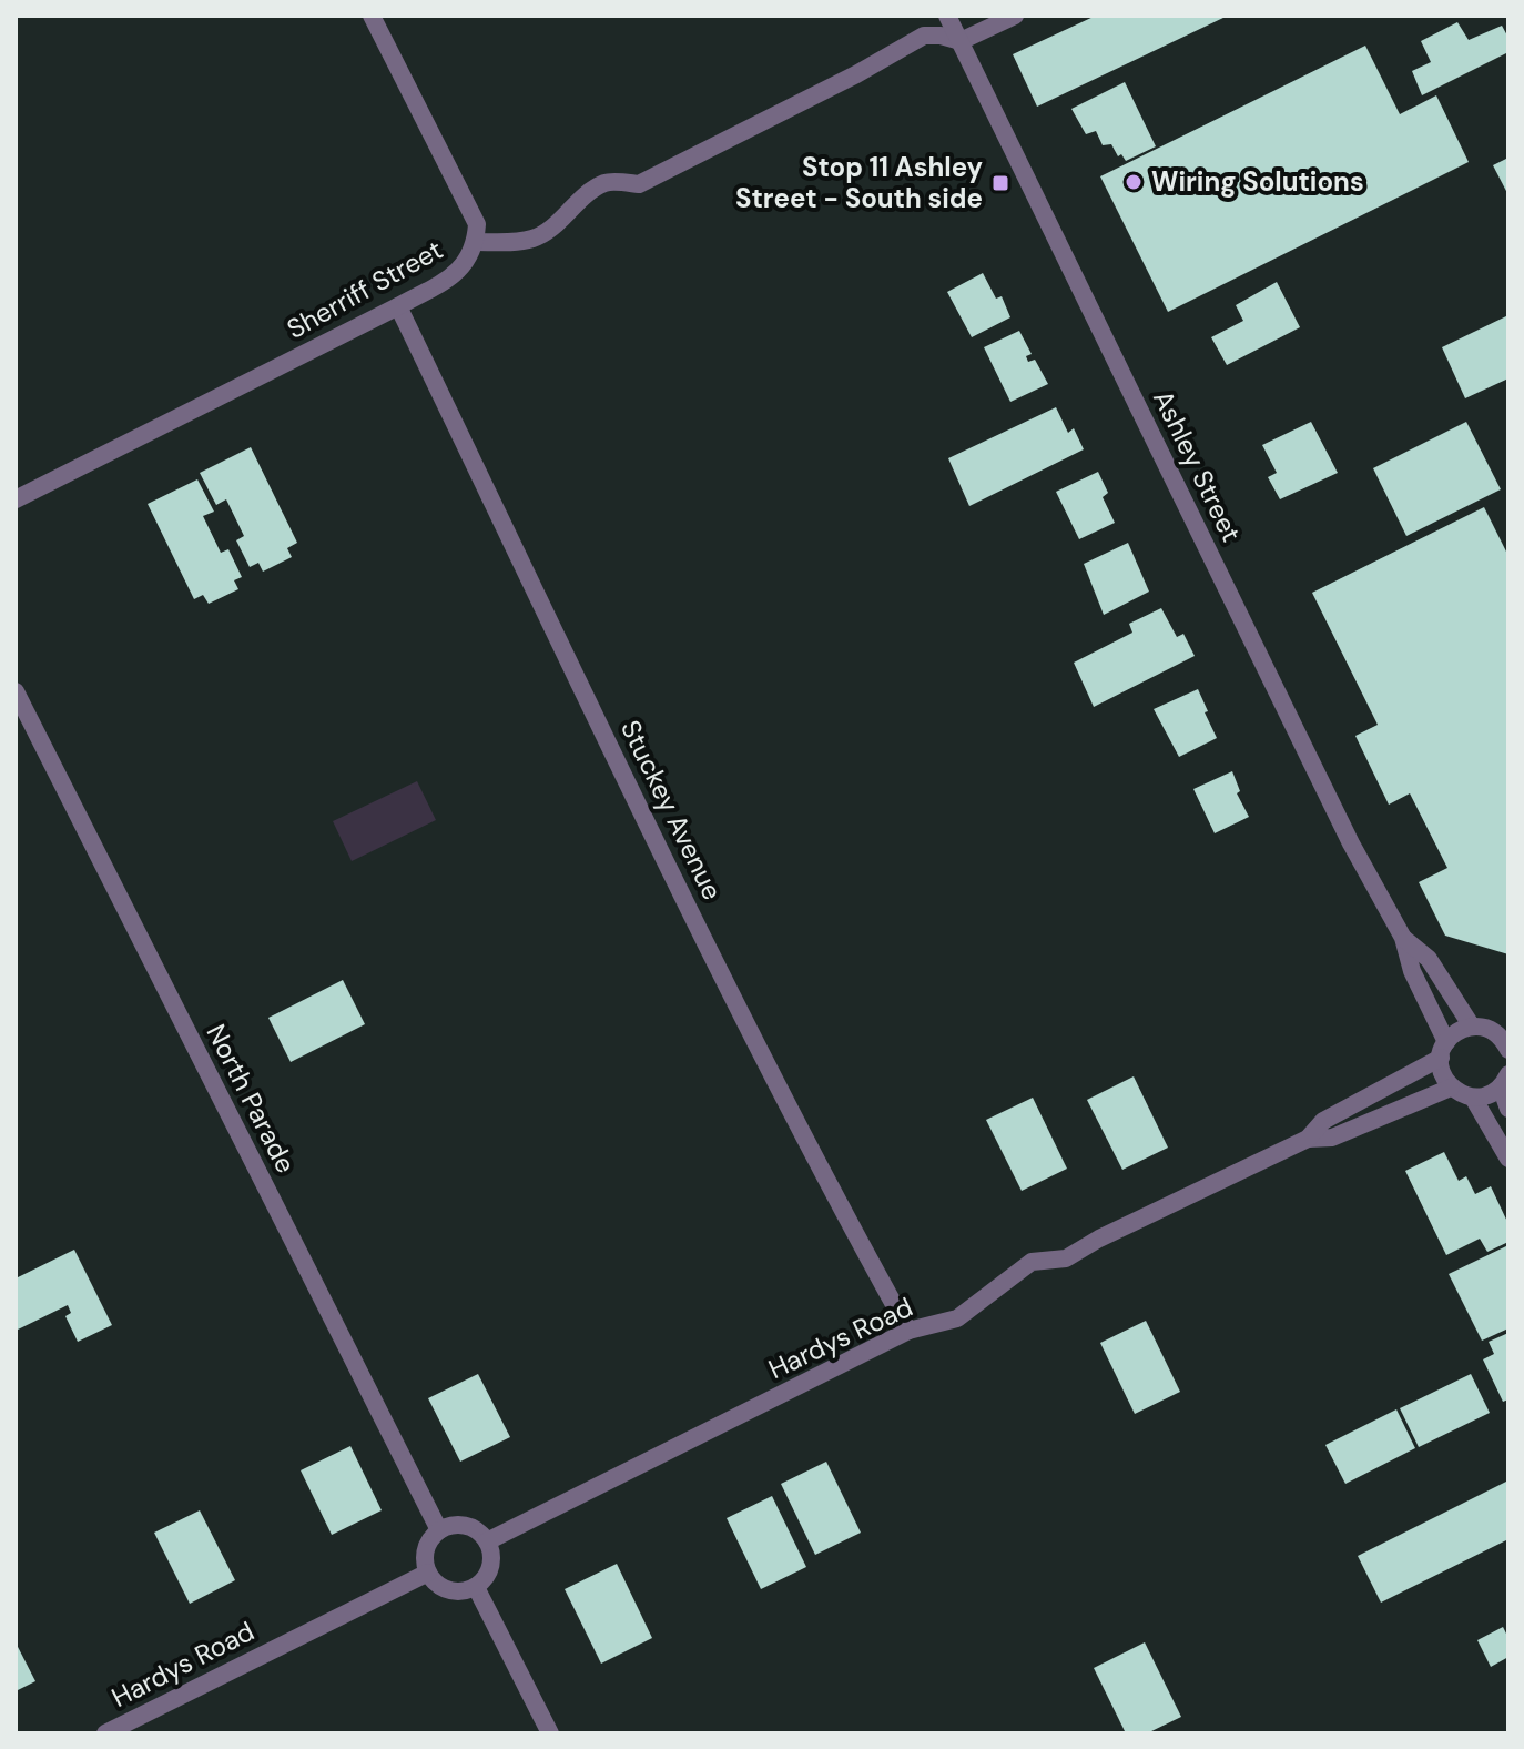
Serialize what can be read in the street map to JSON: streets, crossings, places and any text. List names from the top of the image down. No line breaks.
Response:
{"streets":{"street":["Sherriff Street","Ashley Street","Stuckey Avenue","North Parade","Hardys Road"]},"crossings":[["Sherriff Street","Ashley Street"],["Sherriff Street","Stuckey Avenue"],["Ashley Street","Hardys Road"],["Stuckey Avenue","Hardys Road"],["North Parade","Hardys Road"]],"places":{"other":["Wiring Solutions"],"transit":["Stop 11 Ashley Street - South side"]}}
